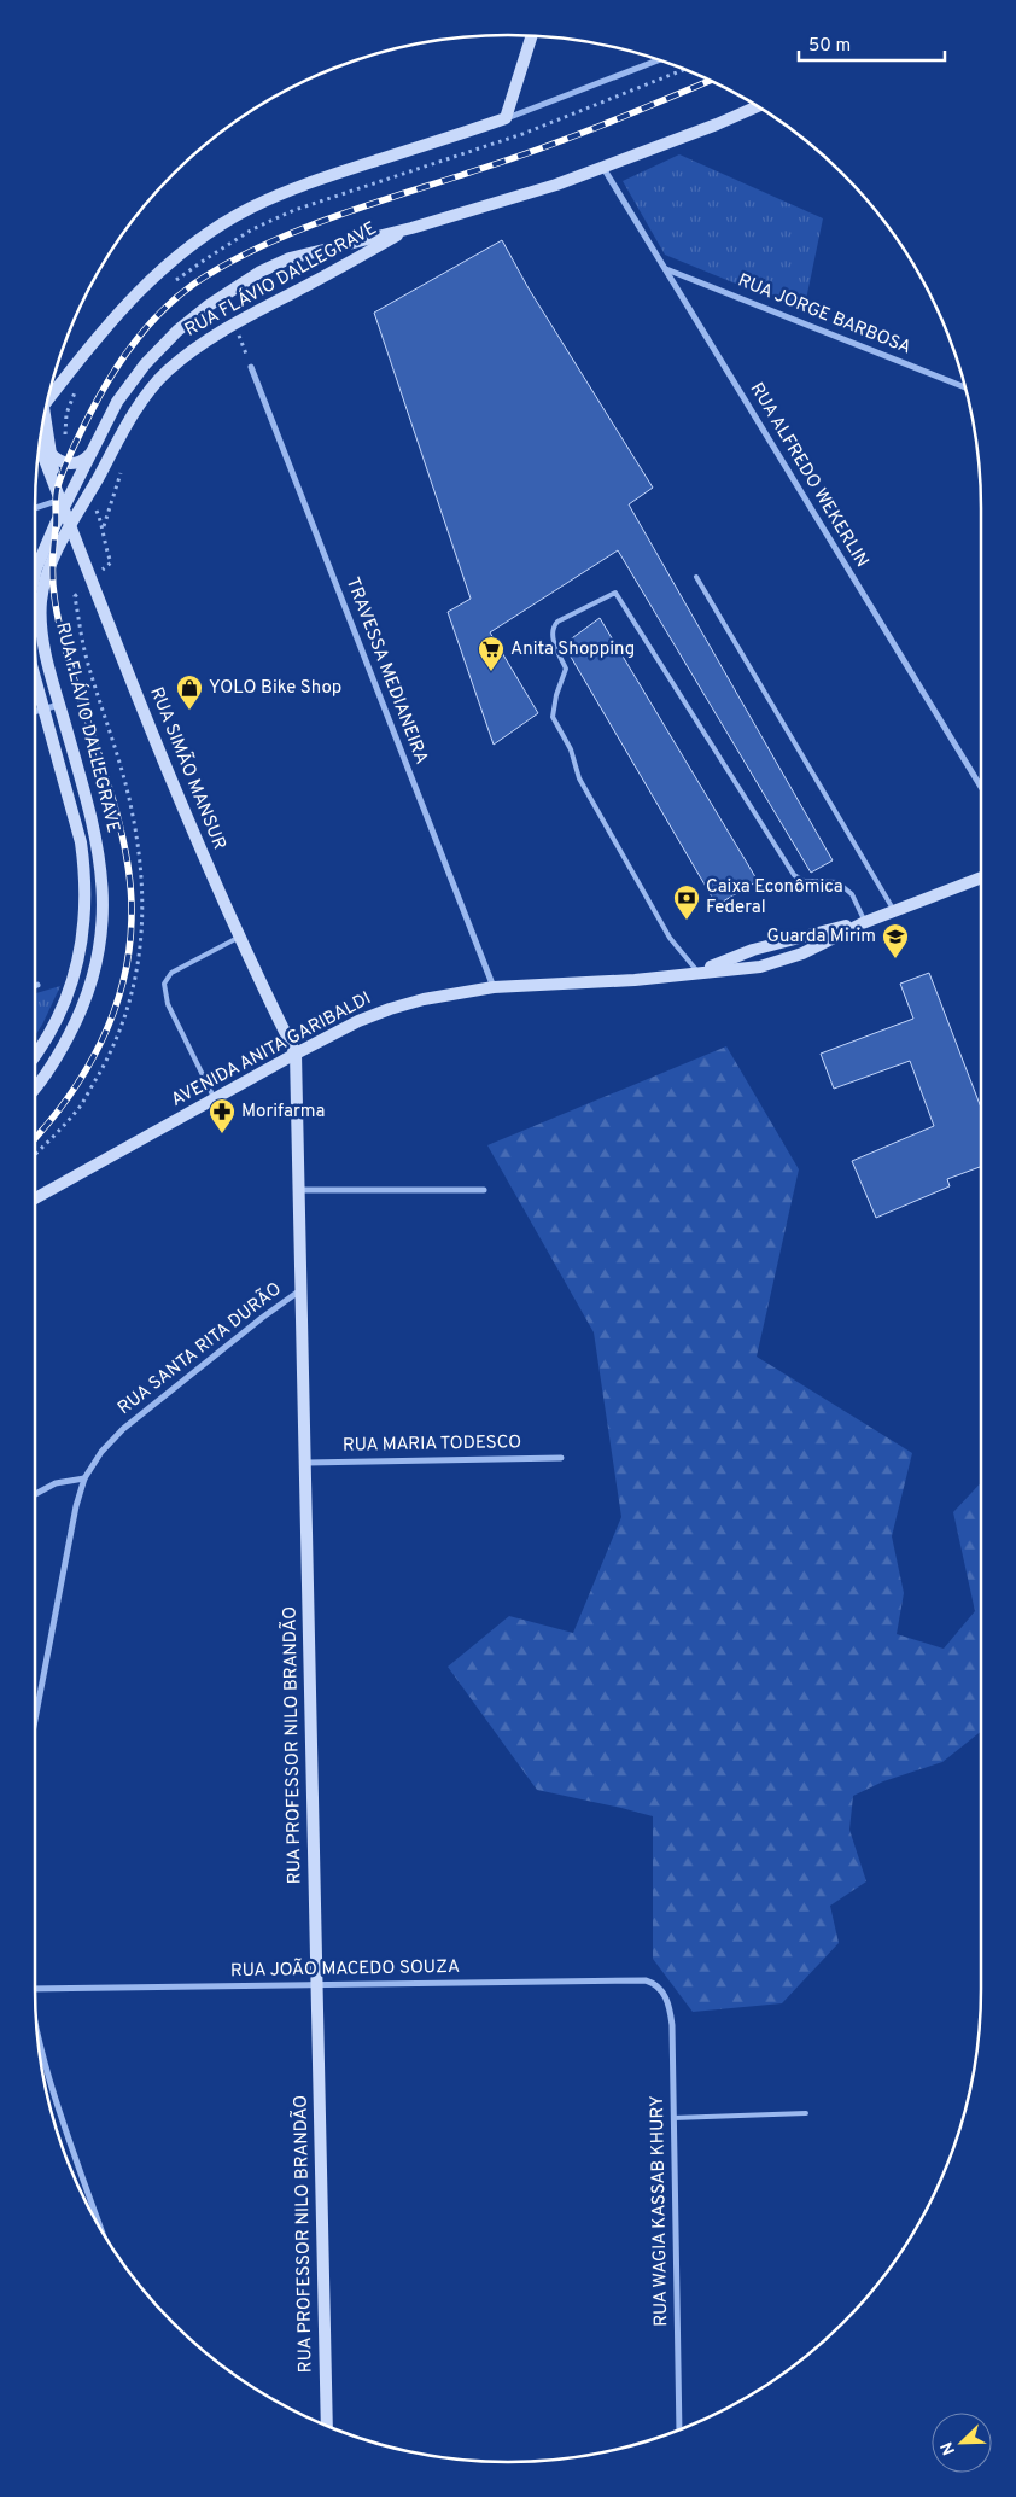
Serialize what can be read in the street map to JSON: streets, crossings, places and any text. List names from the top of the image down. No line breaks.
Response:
{"streets":{"main road":["RUA FLÁVIO DALLEGRAVE","RUA SIMÃO MANSUR","AVENIDA ANITA GARIBALDI","RUA PROFESSOR NILO BRANDÃO"],"street":["RUA JORGE BARBOSA","RUA ALFREDO WEKERLIN","TRAVESSA MEDIANEIRA","RUA SANTA RITA DURÃO","RUA MARIA TODESCO","RUA JOÃO MACEDO SOUZA","RUA WAGIA KASSAB KHURY"]},"crossings":[["RUA FLÁVIO DALLEGRAVE","RUA ALFREDO WEKERLIN"],["RUA FLÁVIO DALLEGRAVE","RUA SIMÃO MANSUR"],["RUA JORGE BARBOSA","RUA ALFREDO WEKERLIN"],["TRAVESSA MEDIANEIRA","AVENIDA ANITA GARIBALDI"],["RUA SIMÃO MANSUR","AVENIDA ANITA GARIBALDI"],["RUA SIMÃO MANSUR","RUA PROFESSOR NILO BRANDÃO"],["AVENIDA ANITA GARIBALDI","RUA PROFESSOR NILO BRANDÃO"],["RUA SANTA RITA DURÃO","RUA PROFESSOR NILO BRANDÃO"],["RUA MARIA TODESCO","RUA PROFESSOR NILO BRANDÃO"],["RUA PROFESSOR NILO BRANDÃO","RUA JOÃO MACEDO SOUZA"],["RUA JOÃO MACEDO SOUZA","RUA WAGIA KASSAB KHURY"]],"places":{"supermarket":["Anita Shopping"],"shop":["YOLO Bike Shop"],"bank":["Caixa Econômica Federal"],"school or university":["Guarda Mirim"],"pharmacy":["Morifarma"]},"scale_bar":"50 m","north":"bottom left"}
